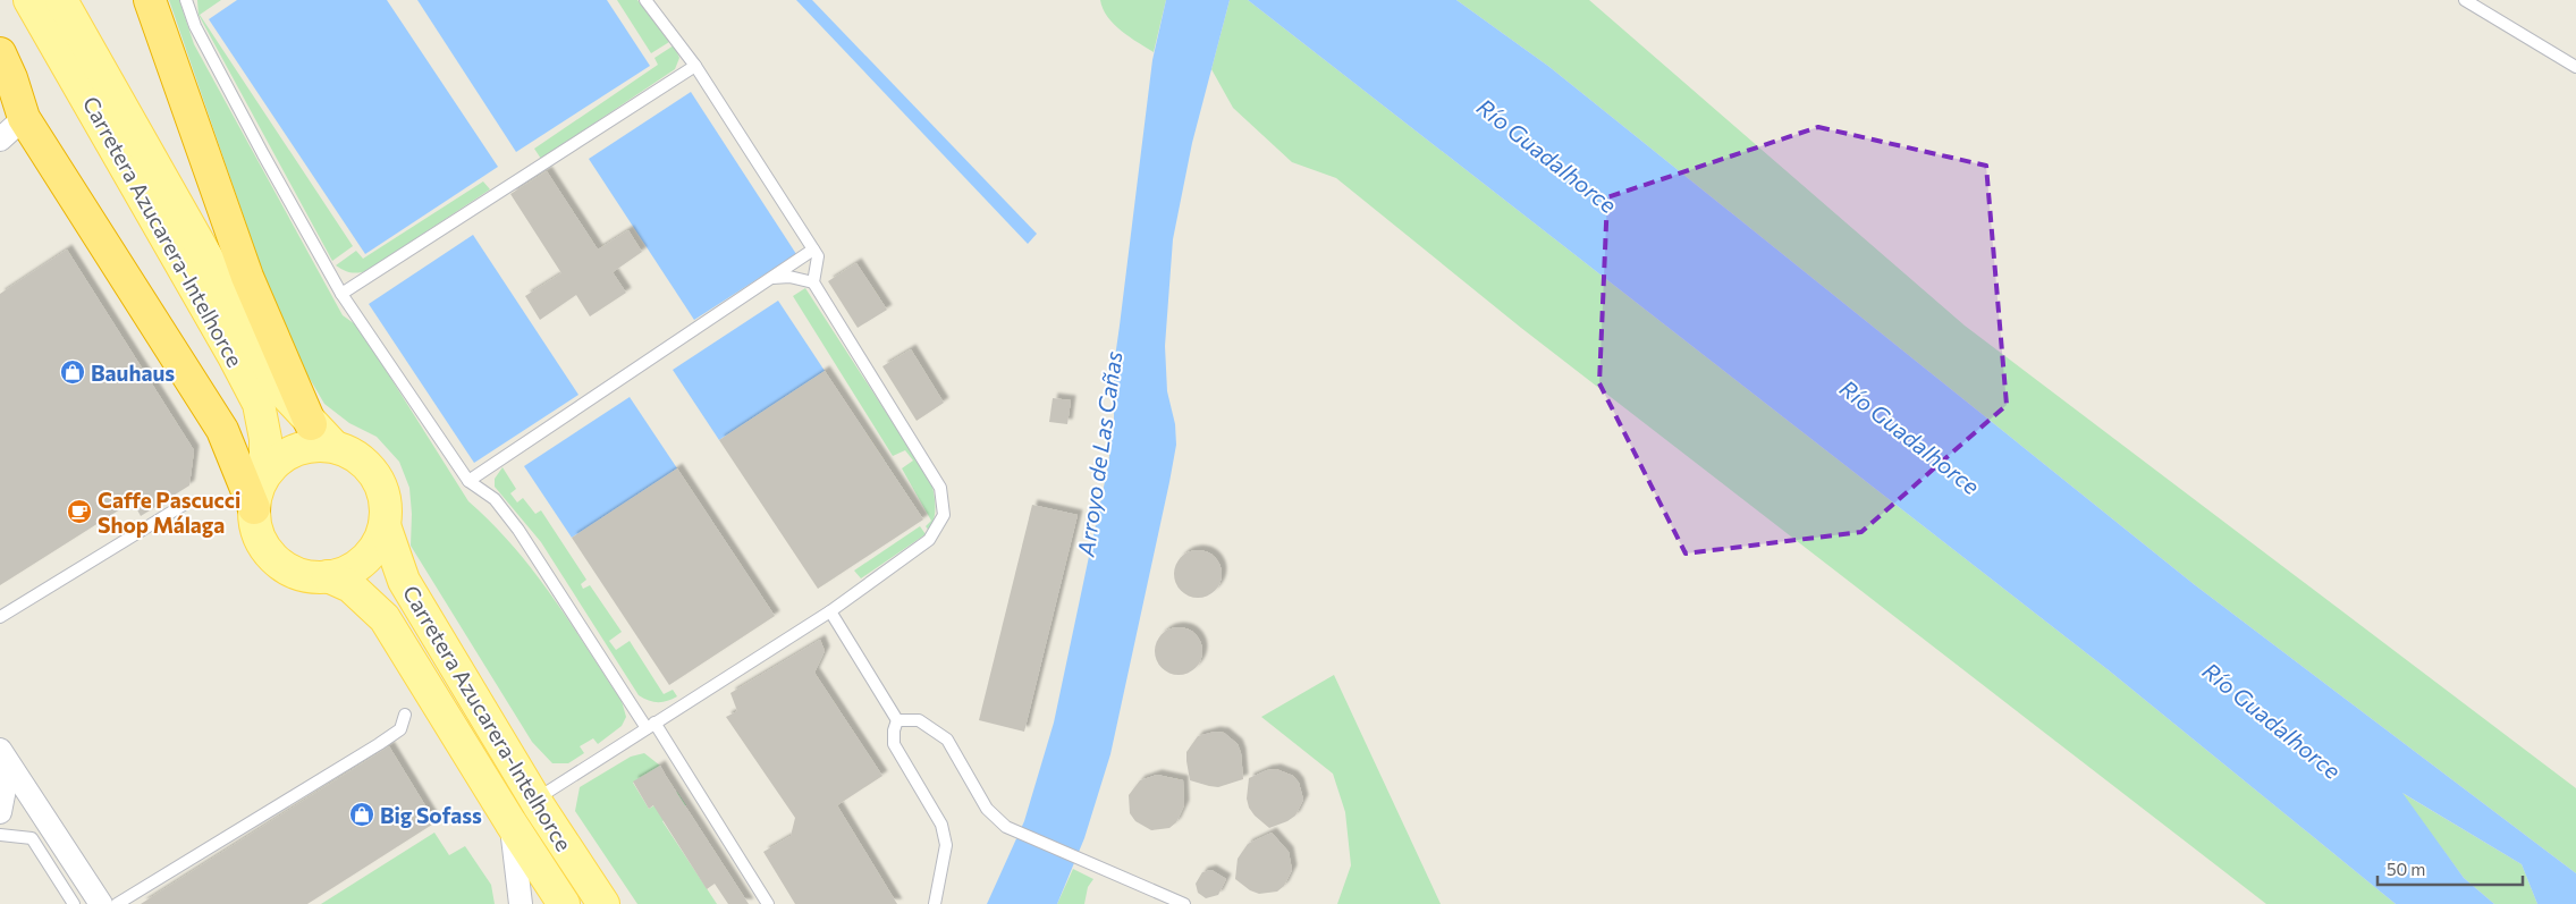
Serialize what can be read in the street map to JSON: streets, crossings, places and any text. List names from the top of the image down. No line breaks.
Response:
{"streets":{"main road":["Carretera Azucarera-Intelhorce"]},"water":["Río Guadalhorce","Arroyo de Las Cañas"],"places":{"shop":["Bauhaus","Big Sofass"],"cafe":["Caffe Pascucci Shop Málaga"]},"scale_bar":"50 m"}
